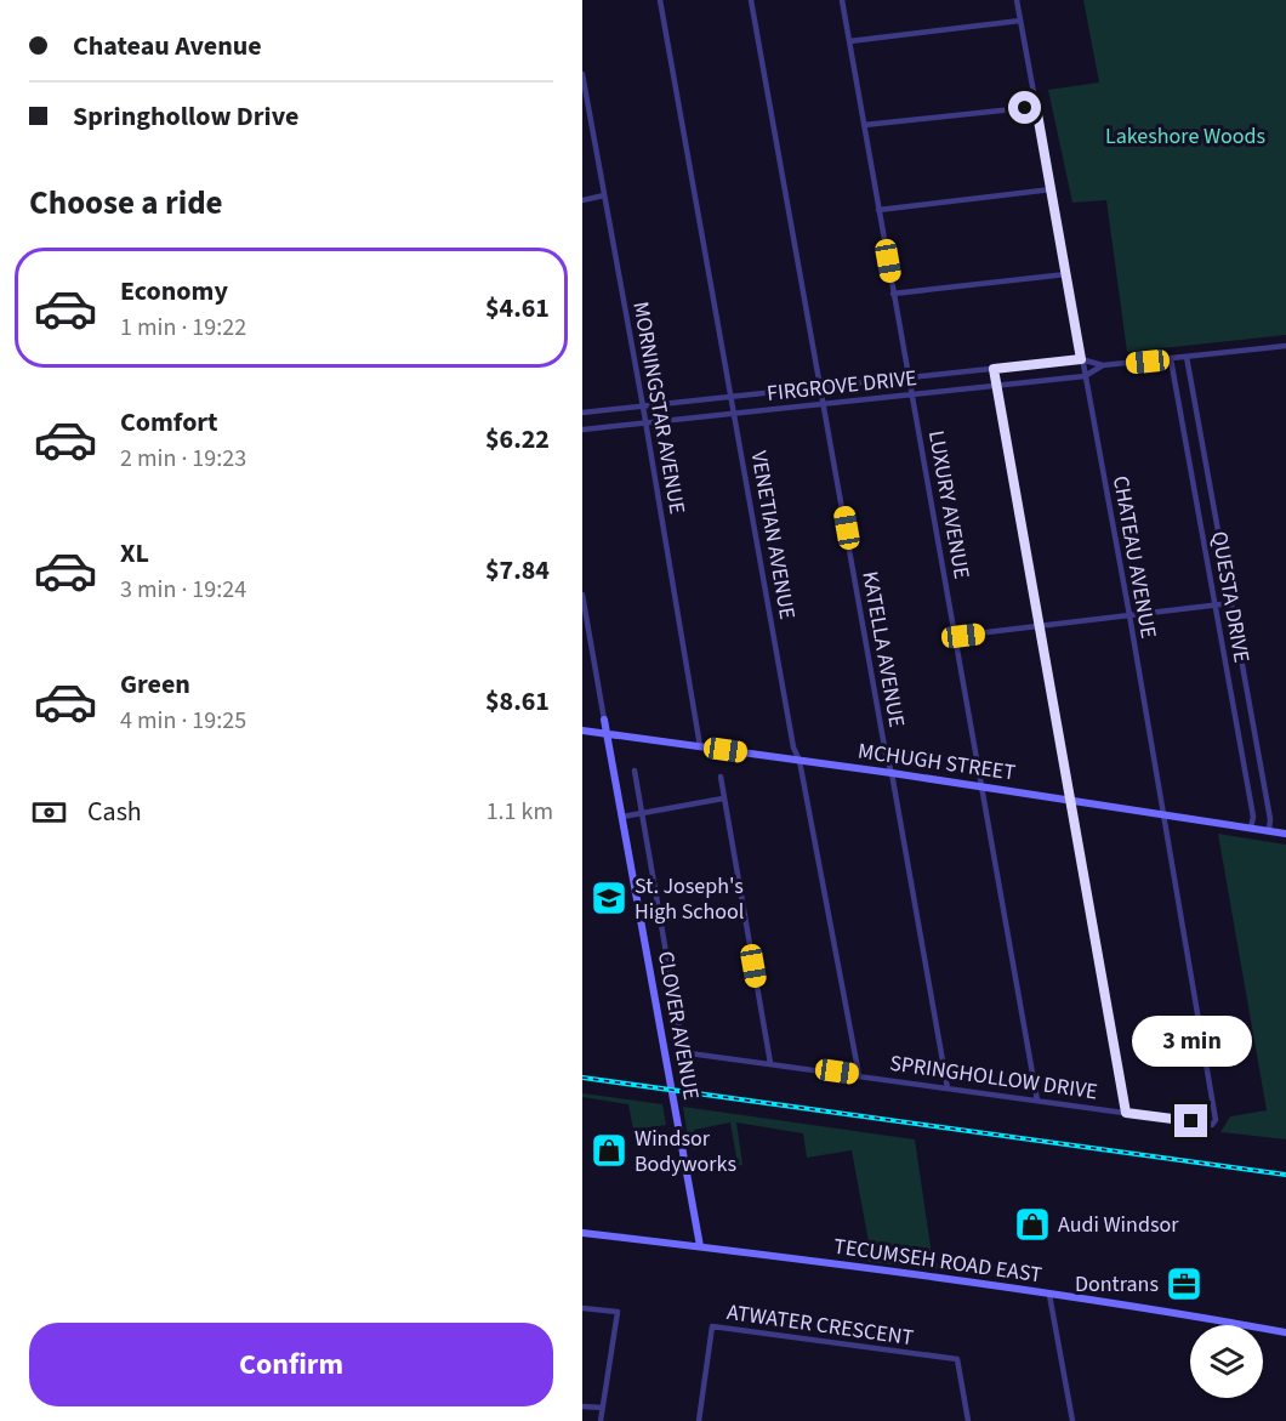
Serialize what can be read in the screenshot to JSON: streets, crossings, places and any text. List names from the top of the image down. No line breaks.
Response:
{"streets":{"main road":["MCHUGH STREET","CLOVER AVENUE","TECUMSEH ROAD EAST"],"street":["FIRGROVE DRIVE","MORNINGSTAR AVENUE","LUXURY AVENUE","VENETIAN AVENUE","CHATEAU AVENUE","QUESTA DRIVE","KATELLA AVENUE","SPRINGHOLLOW DRIVE","ATWATER CRESCENT"]},"crossings":[["FIRGROVE DRIVE","MORNINGSTAR AVENUE"],["FIRGROVE DRIVE","LUXURY AVENUE"],["FIRGROVE DRIVE","VENETIAN AVENUE"],["FIRGROVE DRIVE","CHATEAU AVENUE"],["FIRGROVE DRIVE","QUESTA DRIVE"],["FIRGROVE DRIVE","KATELLA AVENUE"],["MORNINGSTAR AVENUE","MCHUGH STREET"],["LUXURY AVENUE","MCHUGH STREET"],["LUXURY AVENUE","SPRINGHOLLOW DRIVE"],["VENETIAN AVENUE","MCHUGH STREET"],["VENETIAN AVENUE","SPRINGHOLLOW DRIVE"],["CHATEAU AVENUE","MCHUGH STREET"],["CHATEAU AVENUE","SPRINGHOLLOW DRIVE"],["QUESTA DRIVE","MCHUGH STREET"],["KATELLA AVENUE","MCHUGH STREET"],["KATELLA AVENUE","SPRINGHOLLOW DRIVE"],["MCHUGH STREET","CLOVER AVENUE"],["CLOVER AVENUE","SPRINGHOLLOW DRIVE"],["CLOVER AVENUE","TECUMSEH ROAD EAST"]],"parks":["Lakeshore Woods"],"places":{"school or university":["St. Joseph's High School"],"shop":["Windsor Bodyworks","Audi Windsor"],"office":["Dontrans"]},"page":{"banner":["Chateau Avenue","Springhollow Drive"],"heading":"Choose a ride","list":[{"name":"Economy","note":"1 min · 19:22","value":"$4.61"},{"name":"Comfort","note":"2 min · 19:23","value":"$6.22"},{"name":"XL","note":"3 min · 19:24","value":"$7.84"},{"name":"Green","note":"4 min · 19:25","value":"$8.61"}],"pay":["Cash","1.1 km"],"bubble":"3 min","buttons":"Confirm"}}
